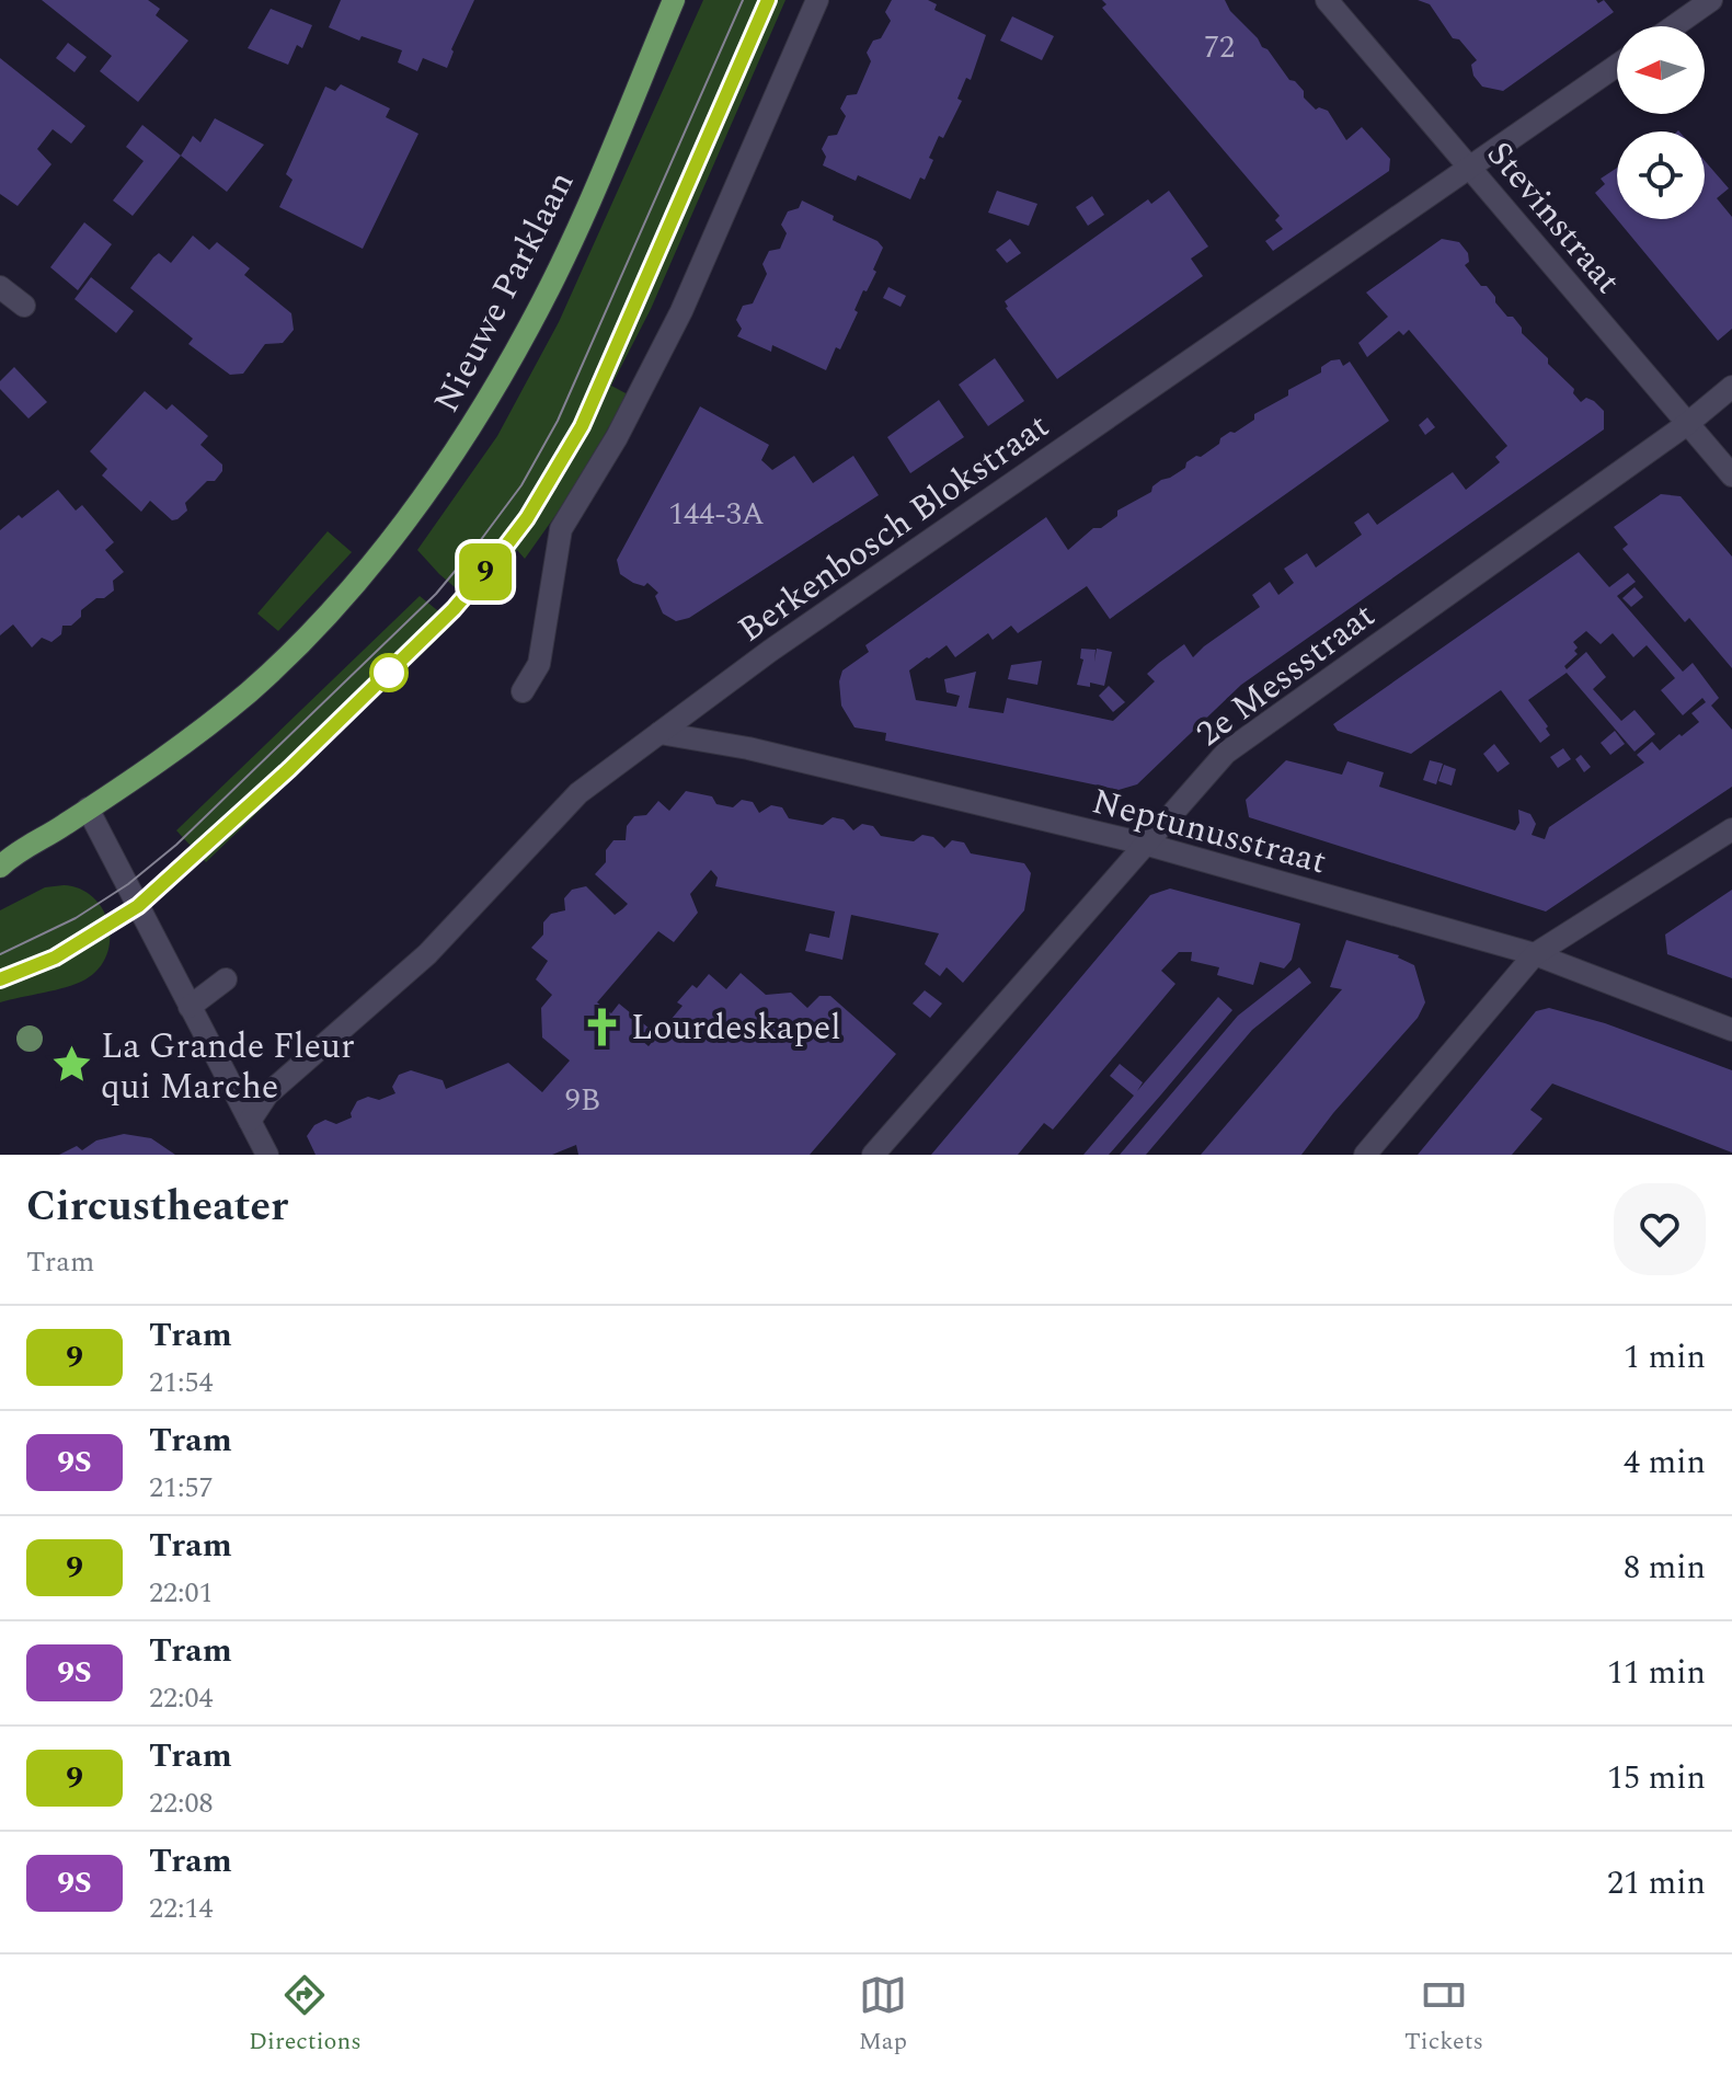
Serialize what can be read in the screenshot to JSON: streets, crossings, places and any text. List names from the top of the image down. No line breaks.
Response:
{"streets":{"main road":["Nieuwe Parklaan"],"street":["Stevinstraat","Berkenbosch Blokstraat","2e Messstraat","Neptunusstraat"]},"crossings":[["Stevinstraat","Berkenbosch Blokstraat"],["Stevinstraat","2e Messstraat"],["Berkenbosch Blokstraat","Neptunusstraat"],["2e Messstraat","Neptunusstraat"]],"places":{"church":["Lourdeskapel"],"place":["La Grande Fleur qui Marche"]},"lines":["tram line 9"],"house_numbers":["72","144-3A","9B"],"north":"left","page":{"on_map":"9","heading":["Circustheater","Tram"],"list":[{"mark":"9","name":"Tram","note":"21:54","value":"1 min"},{"mark":"9S","name":"Tram","note":"21:57","value":"4 min"},{"mark":"9","name":"Tram","note":"22:01","value":"8 min"},{"mark":"9S","name":"Tram","note":"22:04","value":"11 min"},{"mark":"9","name":"Tram","note":"22:08","value":"15 min"},{"mark":"9S","name":"Tram","note":"22:14","value":"21 min"}],"tabs":["Directions","Map","Tickets"]}}
